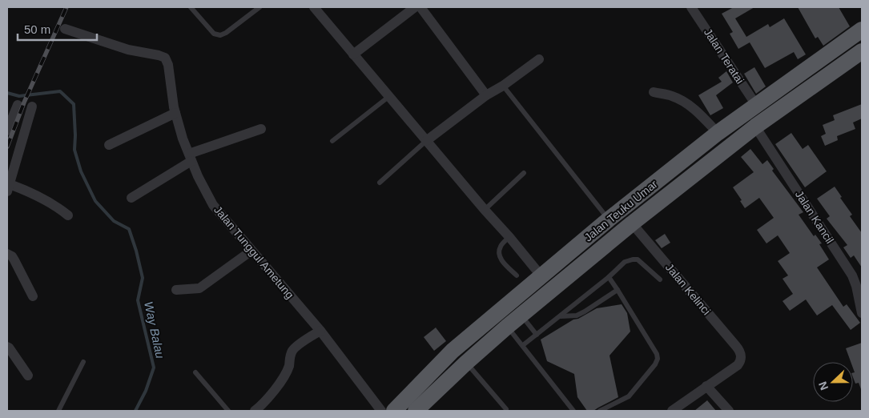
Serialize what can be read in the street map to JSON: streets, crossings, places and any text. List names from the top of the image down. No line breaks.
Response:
{"streets":{"highway":["Jalan Teuku Umar"],"street":["Jalan Teratai","Jalan Kancil","Jalan Tunggul Ametung","Jalan Kelinci"]},"crossings":[["Jalan Teratai","Jalan Teuku Umar"],["Jalan Teuku Umar","Jalan Kancil"],["Jalan Teuku Umar","Jalan Tunggul Ametung"],["Jalan Teuku Umar","Jalan Kelinci"]],"water":["Way Balau"],"scale_bar":"50 m","north":"left"}
